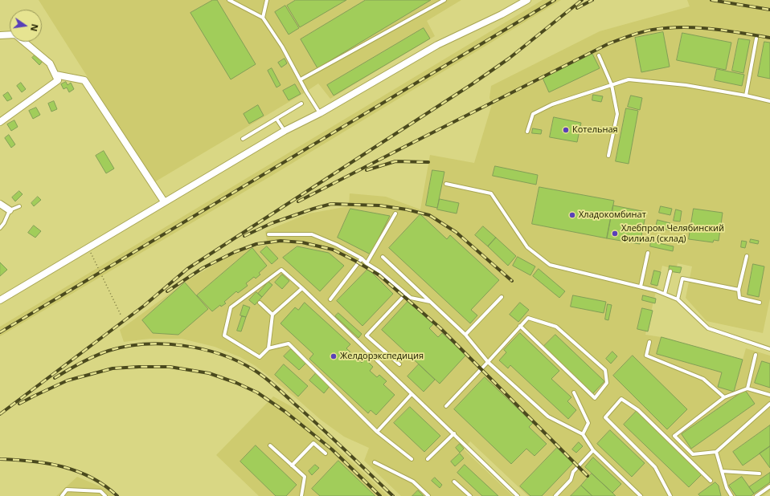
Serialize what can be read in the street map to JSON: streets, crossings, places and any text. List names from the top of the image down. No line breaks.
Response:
{"places":["Котельная","Хладокомбинат","Хлебпром Челябинский Филиал (склад)","Желдорэкспедиция"],"north":"right"}
